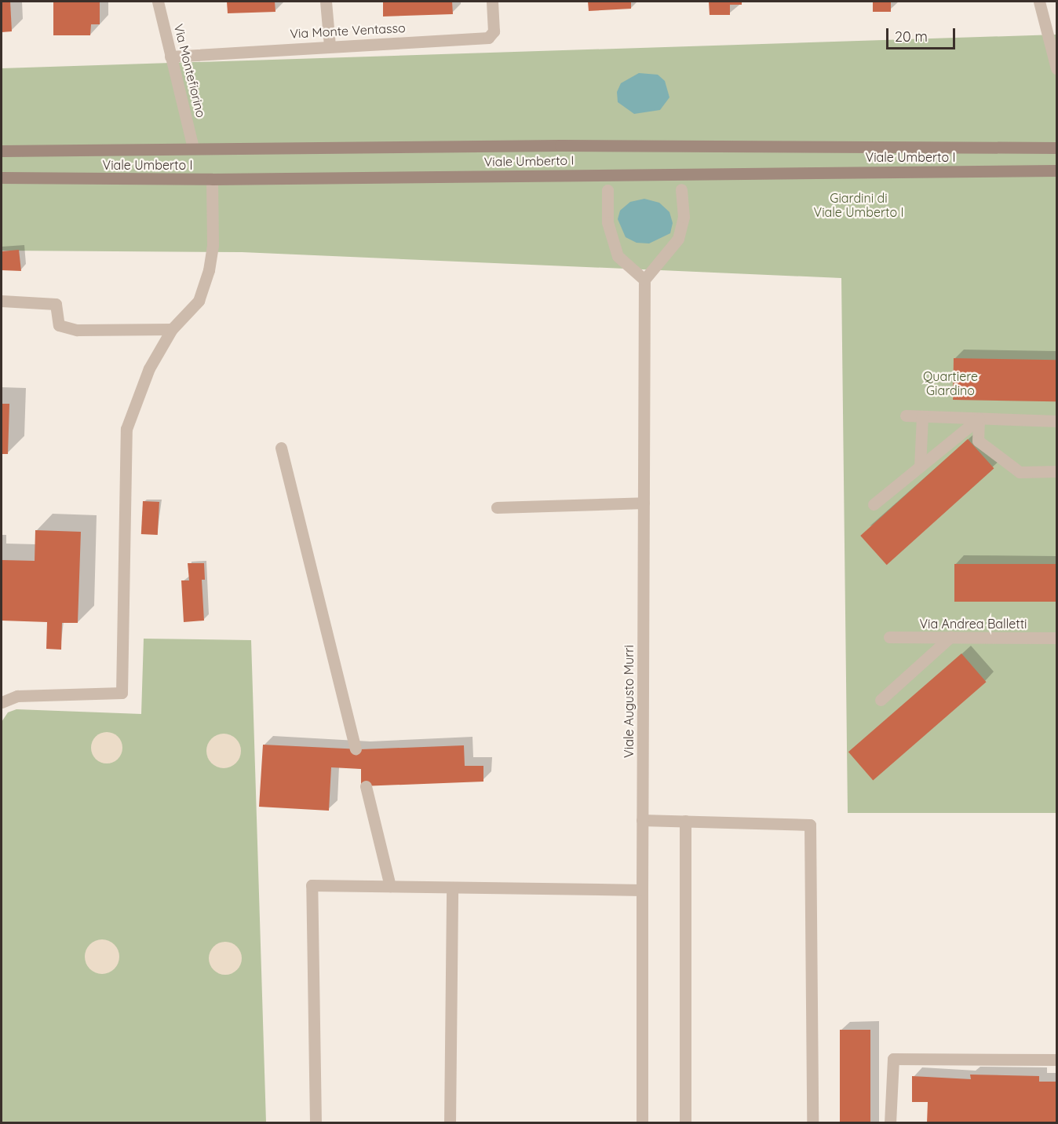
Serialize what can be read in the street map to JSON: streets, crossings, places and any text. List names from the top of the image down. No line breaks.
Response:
{"streets":{"main road":["Viale Umberto I"],"street":["Via Monte Ventasso","Via Montefiorino","Via Andrea Balletti","Viale Augusto Murri"]},"crossings":[["Via Monte Ventasso","Via Montefiorino"],["Via Montefiorino","Viale Umberto I"]],"parks":["Giardini di Viale Umberto I","Quartiere Giardino"],"scale_bar":"20 m"}
